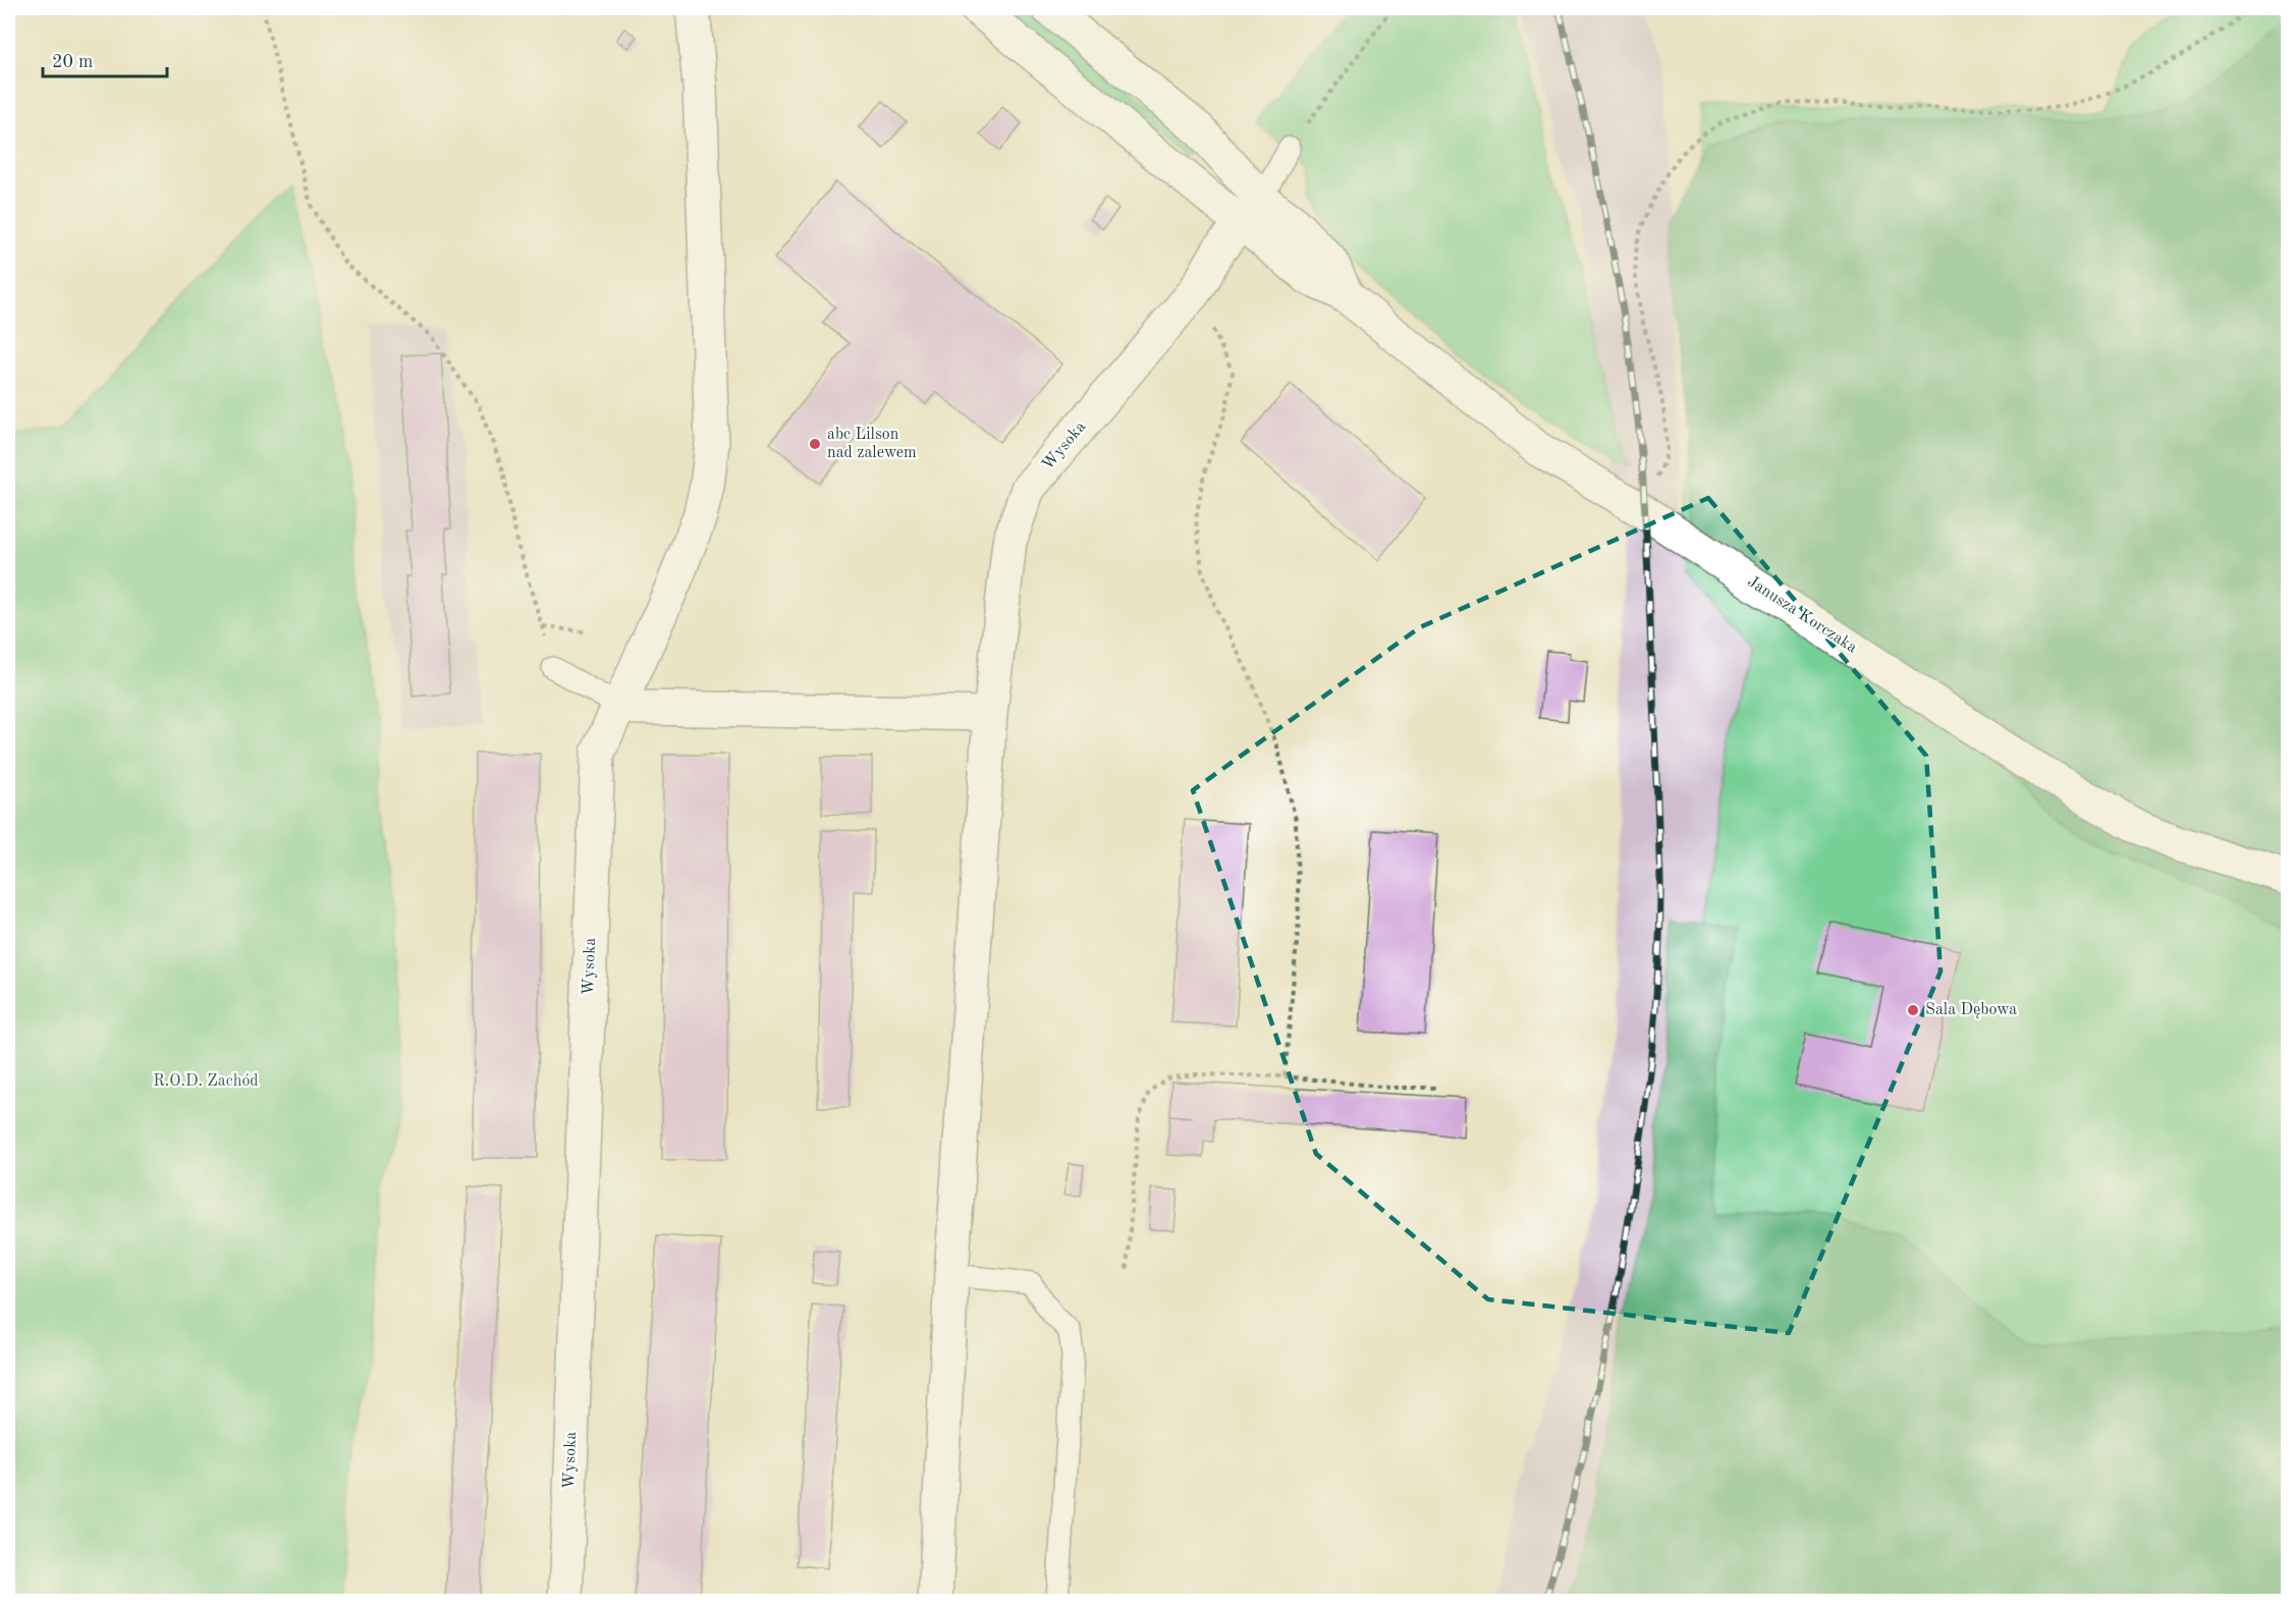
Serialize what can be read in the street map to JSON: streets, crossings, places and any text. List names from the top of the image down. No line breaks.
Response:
{"streets":{"street":["Wysoka","Janusza Korczaka"]},"crossings":[["Wysoka","Janusza Korczaka"]],"parks":["R.O.D. Zachód"],"places":["abc Lilson nad zalewem","Sala Dębowa"],"scale_bar":"20 m"}
